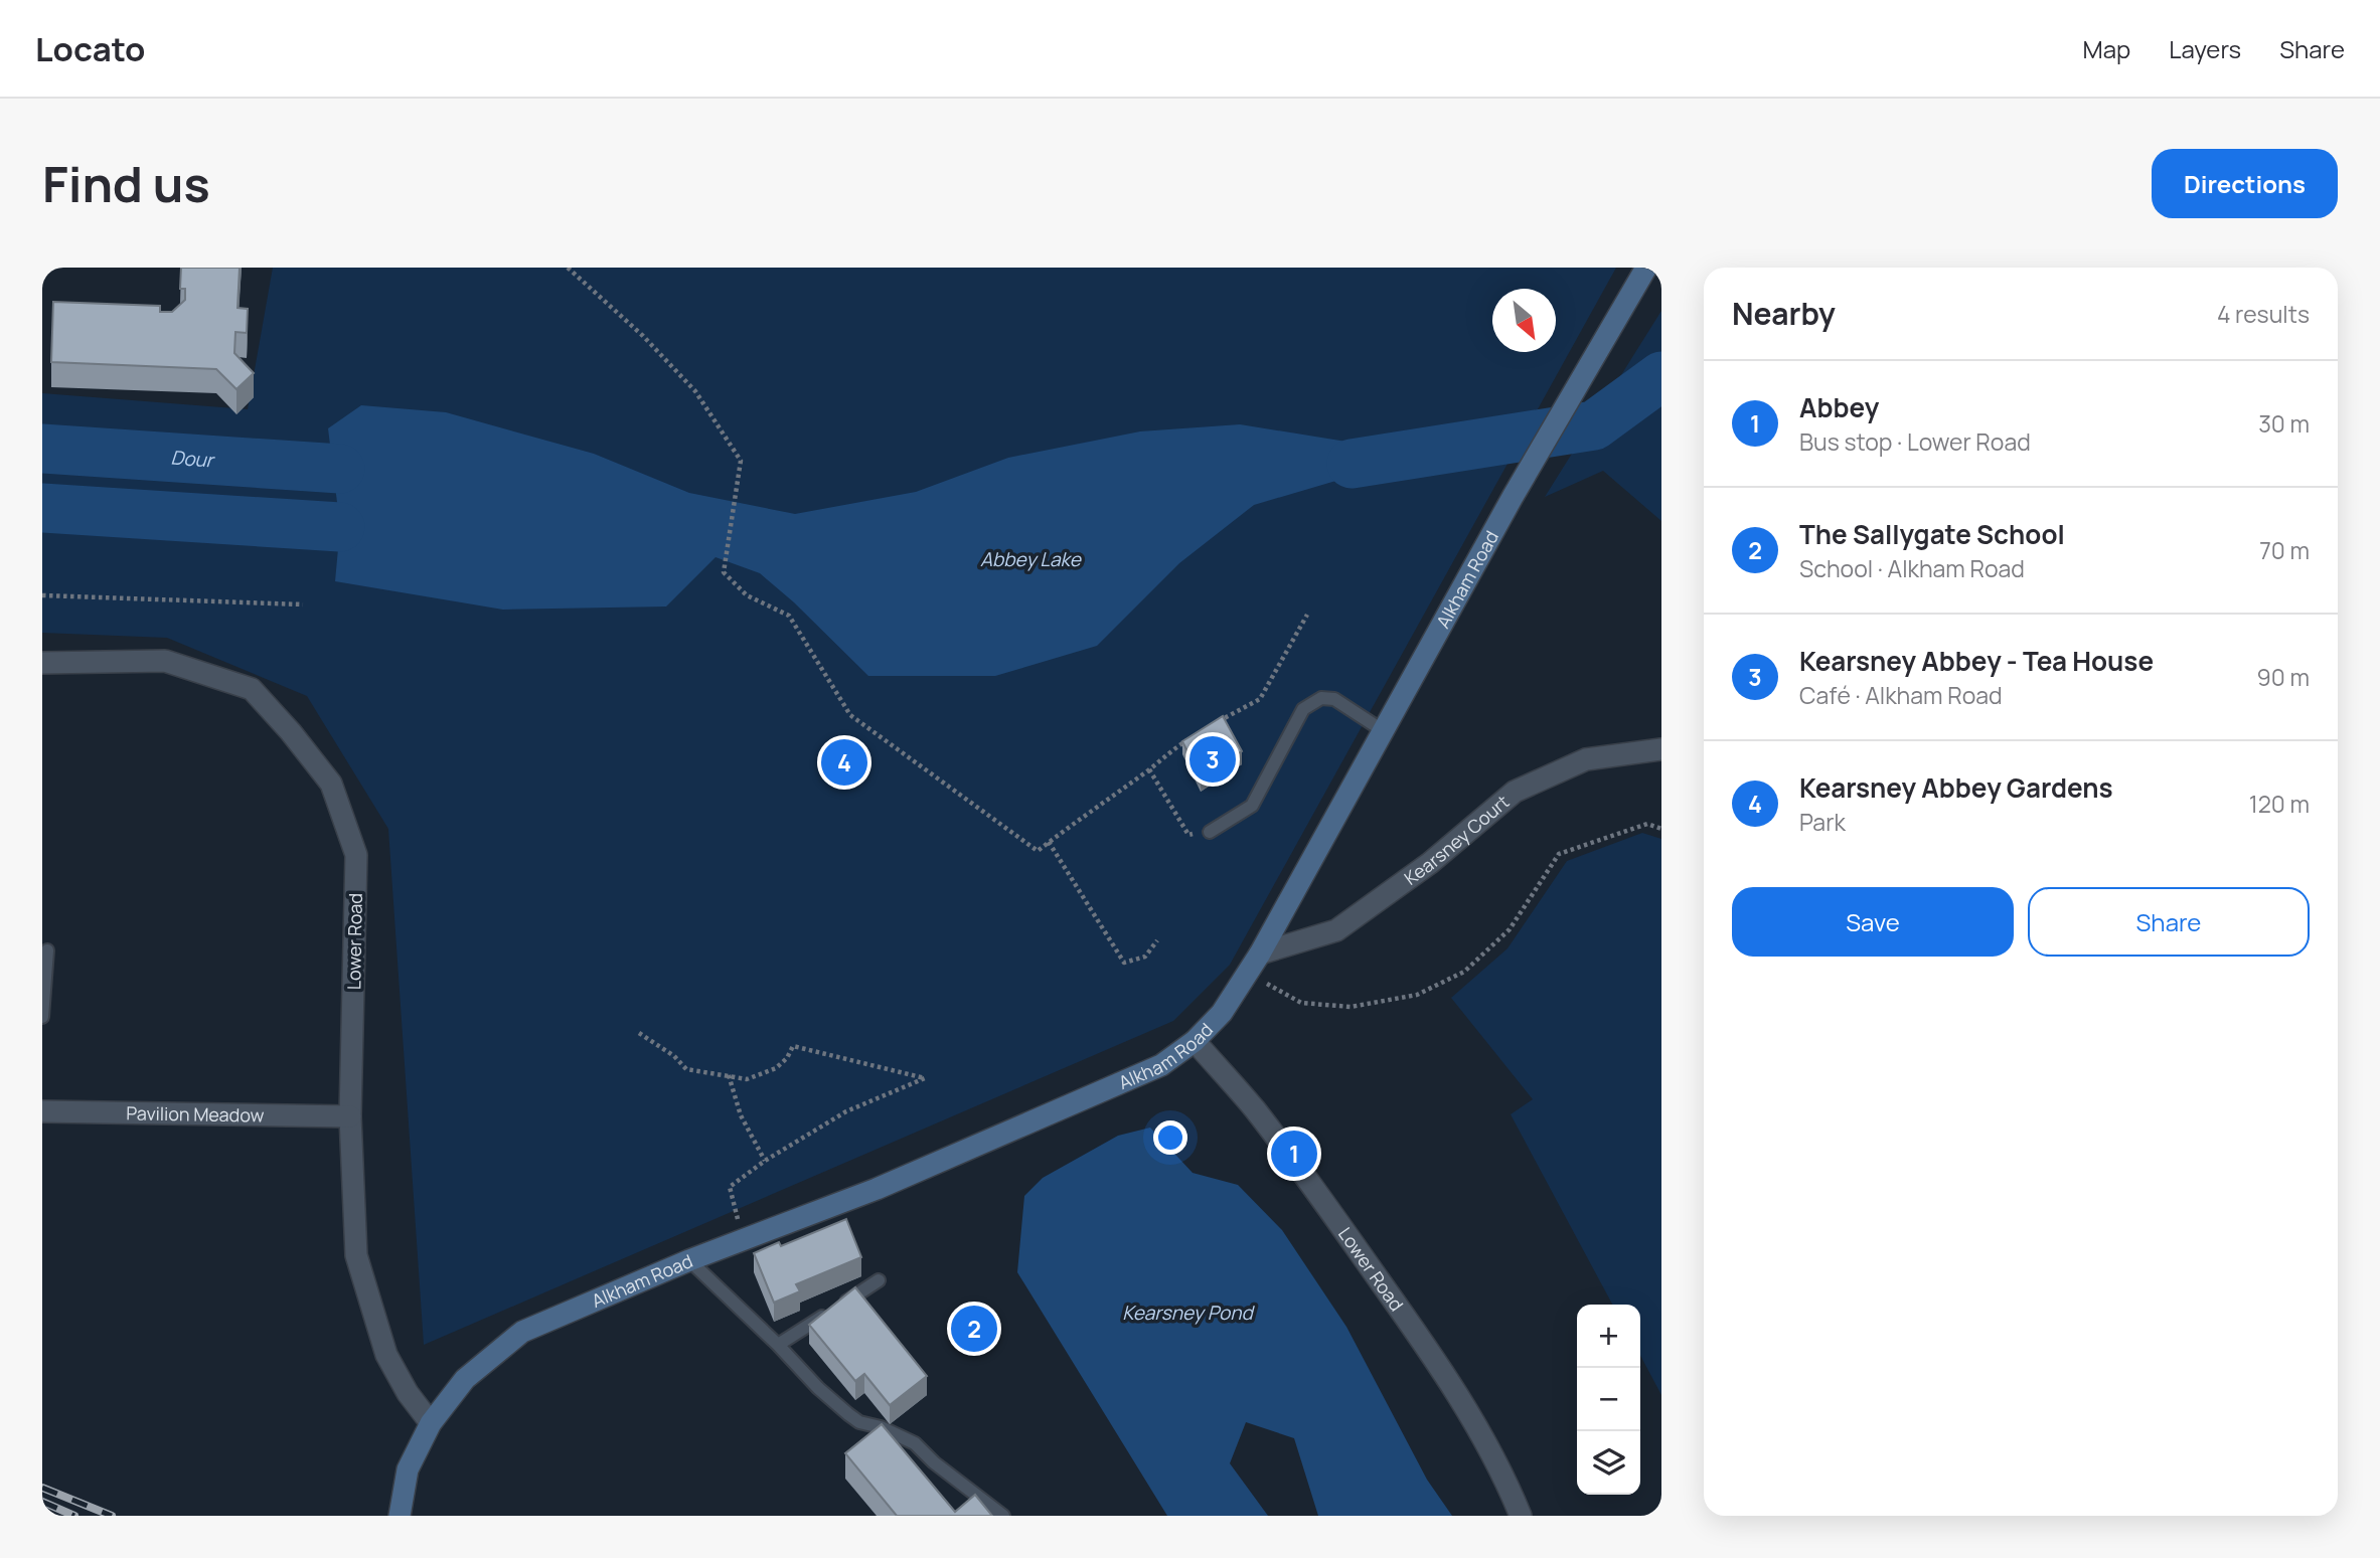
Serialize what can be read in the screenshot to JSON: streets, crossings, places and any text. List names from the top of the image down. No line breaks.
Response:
{"streets":{"street":["Alkham Road","Kearsney Court","Lower Road","Pavilion Meadow"]},"crossings":[["Alkham Road","Kearsney Court"],["Alkham Road","Lower Road"],["Lower Road","Pavilion Meadow"]],"water":["Dour","Abbey Lake","Kearsney Pond"],"north":"bottom right","page":{"header":"Locato","nav":["Map","Layers","Share"],"buttons":["Directions",["Save","Share"]],"title":"Find us","heading":["Nearby","4 results"],"list":[{"mark":"1","name":"Abbey","note":"Bus stop · Lower Road","value":"30 m"},{"mark":"2","name":"The Sallygate School","note":"School · Alkham Road","value":"70 m"},{"mark":"3","name":"Kearsney Abbey - Tea House","note":"Café · Alkham Road","value":"90 m"},{"mark":"4","name":"Kearsney Abbey Gardens","note":"Park","value":"120 m"}],"pins":["3","4","1","2"],"map_buttons":["+","−"]}}
